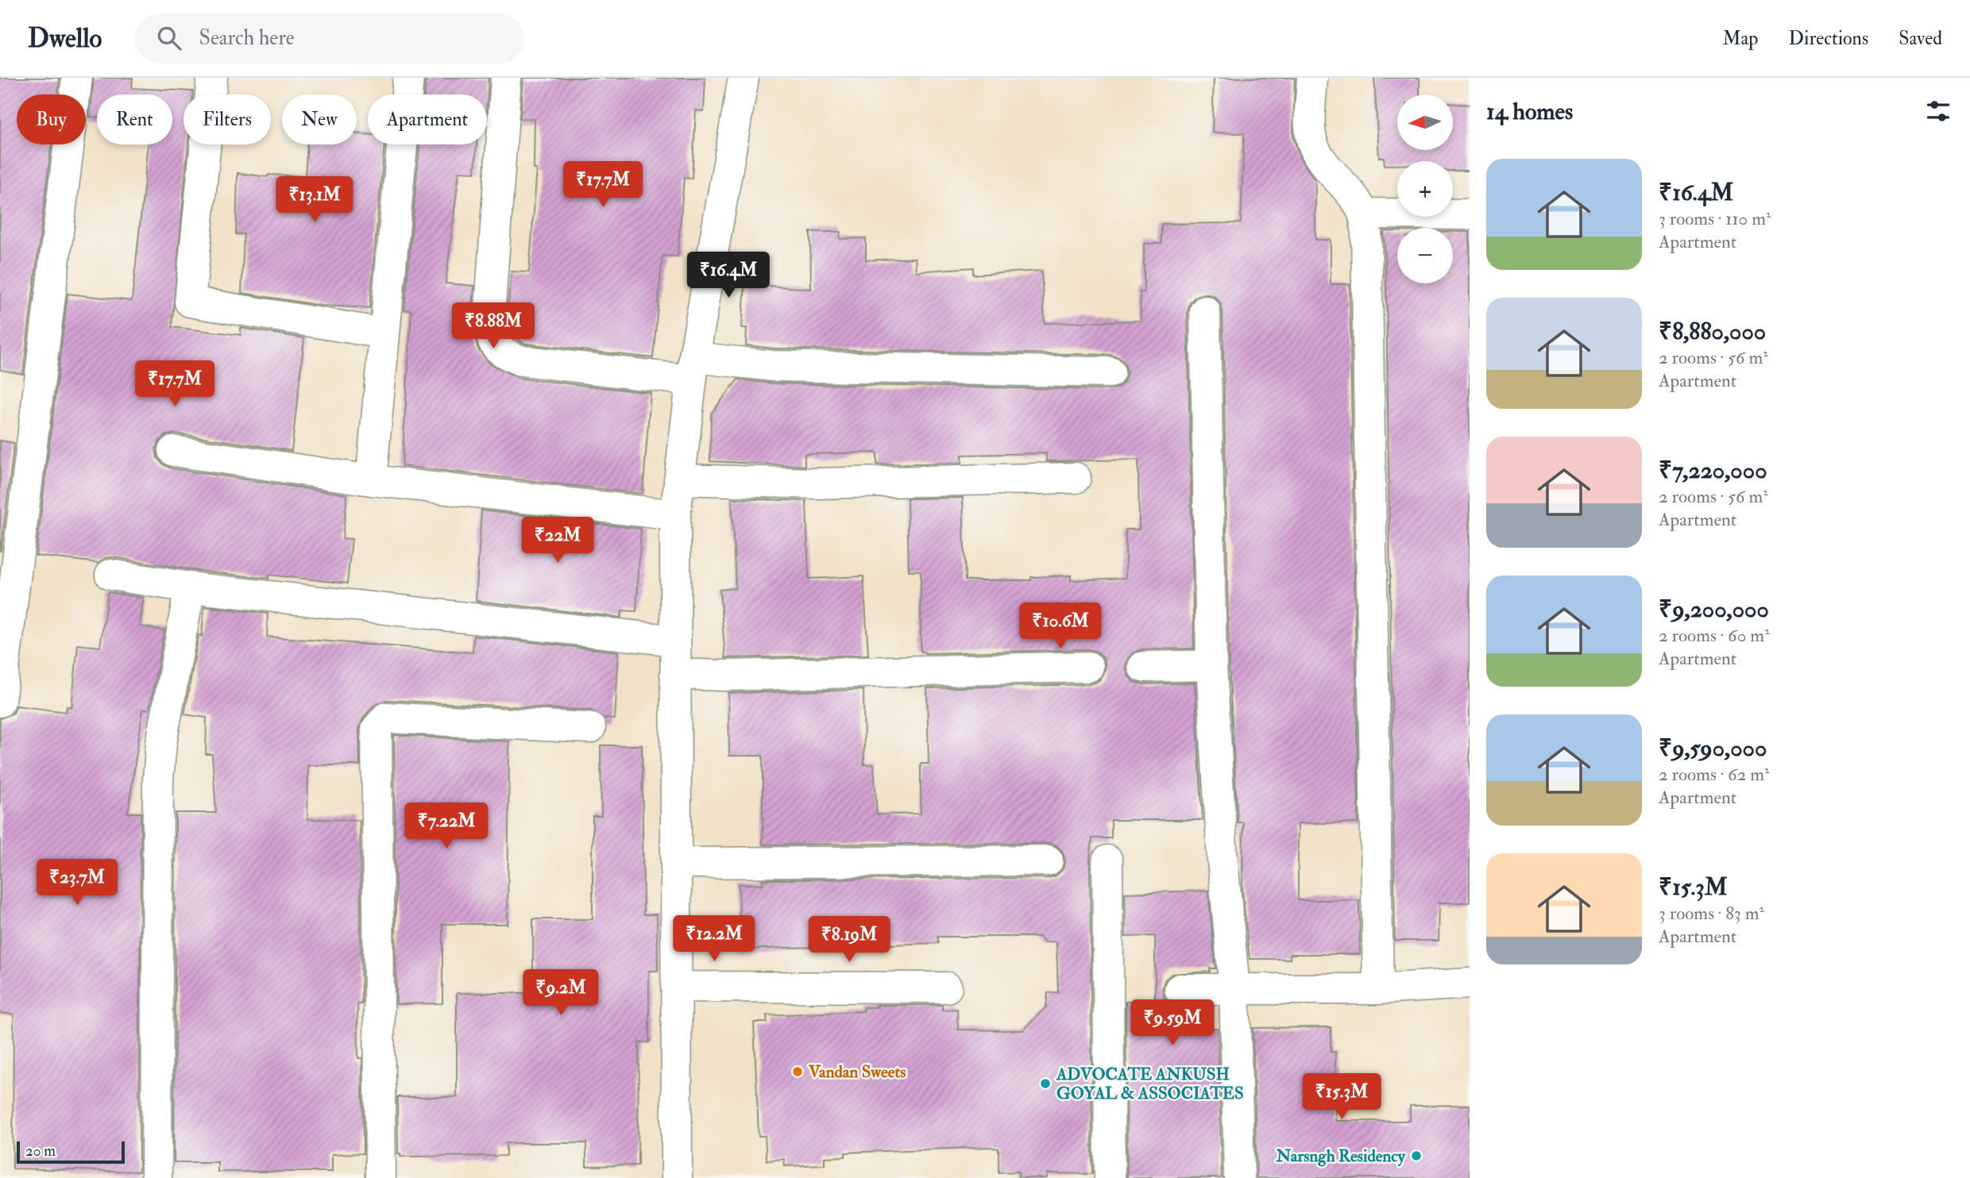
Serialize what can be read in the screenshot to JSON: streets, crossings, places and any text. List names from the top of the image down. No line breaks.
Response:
{"places":["Vandan Sweets","ADVOCATE ANKUSH GOYAL & ASSOCIATES","Narsngh Residency"],"scale_bar":"20 m","north":"left","page":{"header":"Dwello","search":"Search here","nav":["Map","Directions","Saved"],"heading":"14 homes","map_buttons":["+","−"],"chip":["Buy","Rent","Filters","New","Apartment"],"list":[{"name":"₹16.4M","note":"3 rooms · 110 m² · Apartment"},{"name":"₹8,880,000","note":"2 rooms · 56 m² · Apartment"},{"name":"₹7,220,000","note":"2 rooms · 56 m² · Apartment"},{"name":"₹9,200,000","note":"2 rooms · 60 m² · Apartment"},{"name":"₹9,590,000","note":"2 rooms · 62 m² · Apartment"},{"name":"₹15.3M","note":"3 rooms · 83 m² · Apartment"}],"price":["₹17.7M","₹13.1M","₹16.4M","₹8.88M","₹17.7M","₹22M","₹10.6M","₹7.22M","₹23.7M","₹12.2M","₹8.19M","₹9.2M","₹9.59M","₹15.3M"],"scale":"20 m"}}
